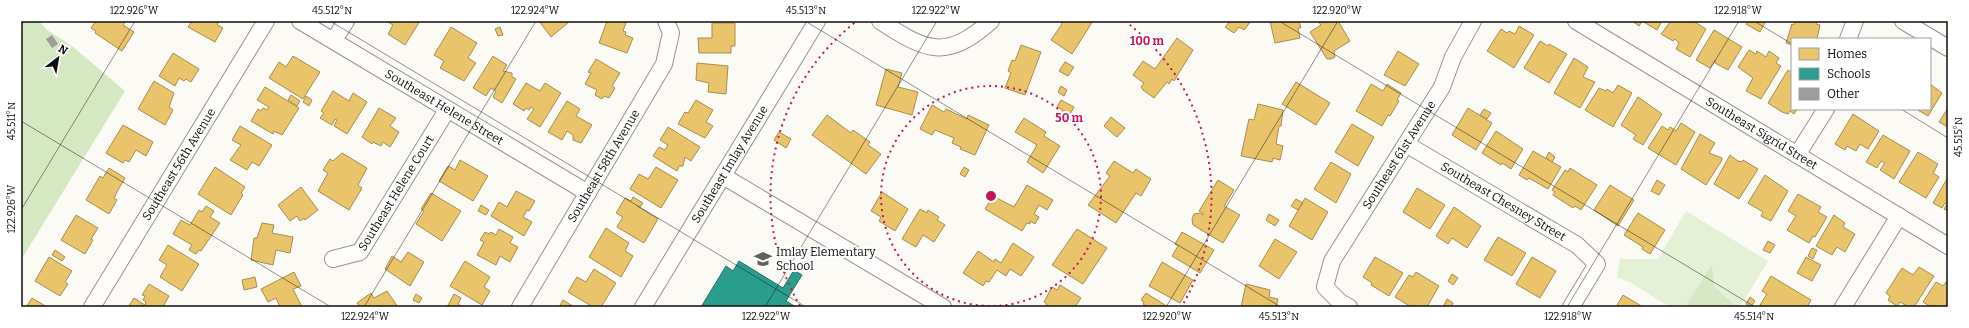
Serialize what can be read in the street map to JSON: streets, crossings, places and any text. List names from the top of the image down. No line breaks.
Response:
{"streets":{"street":["Southeast Helene Street","Southeast Sigrid Street","Southeast 61st Avenue","Southeast 56th Avenue","Southeast Imlay Avenue","Southeast 58th Avenue","Southeast Helene Court","Southeast Chesney Street"]},"crossings":[["Southeast Helene Street","Southeast 58th Avenue"],["Southeast Helene Street","Southeast Helene Court"],["Southeast 61st Avenue","Southeast Chesney Street"]],"places":{"school or university":["Imlay Elementary School"]},"legend":["Homes","Schools","Other"],"north":"top right","coordinates":["122.926°W","45.512°N","122.924°W","45.513°N","122.922°W","122.920°W","122.918°W","45.511°N","45.515°N","45.514°N"],"rings":["100 m","50 m"]}
